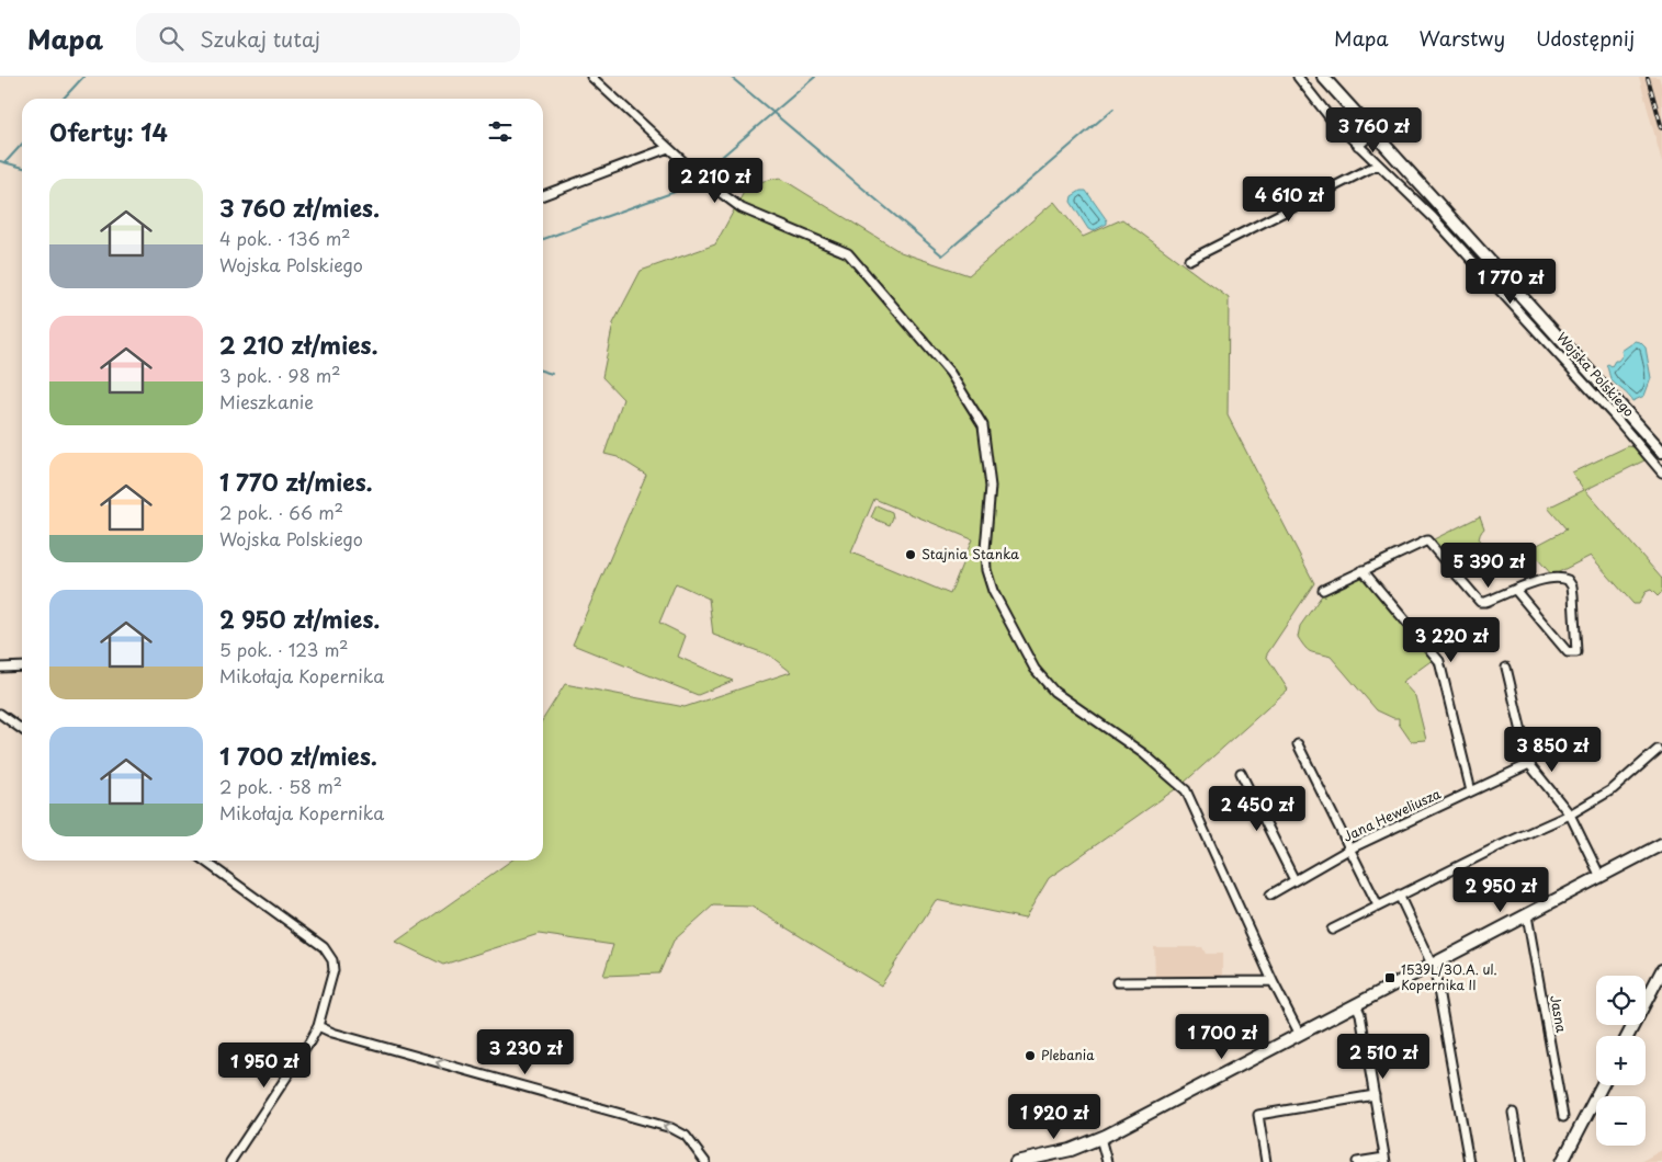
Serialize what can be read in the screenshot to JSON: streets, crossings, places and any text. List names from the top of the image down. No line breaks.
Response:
{"streets":{"street":["Wojska Polskiego","Jana Heweliusza","Jasna"]},"places":{"other":["Stajnia Stanka","Plebania"],"transit":["1539L/30.A. ul. Kopernika II"]},"page":{"header":"Mapa","search":"Szukaj tutaj","nav":["Mapa","Warstwy","Udostępnij"],"heading":"Oferty: 14","price":["3 760 zł","2 210 zł","4 610 zł","1 770 zł","5 390 zł","3 220 zł","3 850 zł","2 450 zł","2 950 zł","1 700 zł","3 230 zł","2 510 zł","1 950 zł","1 920 zł"],"list":[{"name":"3 760 zł/mies.","note":"4 pok. · 136 m² · Wojska Polskiego"},{"name":"2 210 zł/mies.","note":"3 pok. · 98 m² · Mieszkanie"},{"name":"1 770 zł/mies.","note":"2 pok. · 66 m² · Wojska Polskiego"},{"name":"2 950 zł/mies.","note":"5 pok. · 123 m² · Mikołaja Kopernika"},{"name":"1 700 zł/mies.","note":"2 pok. · 58 m² · Mikołaja Kopernika"}],"map_buttons":["+","−"]}}
